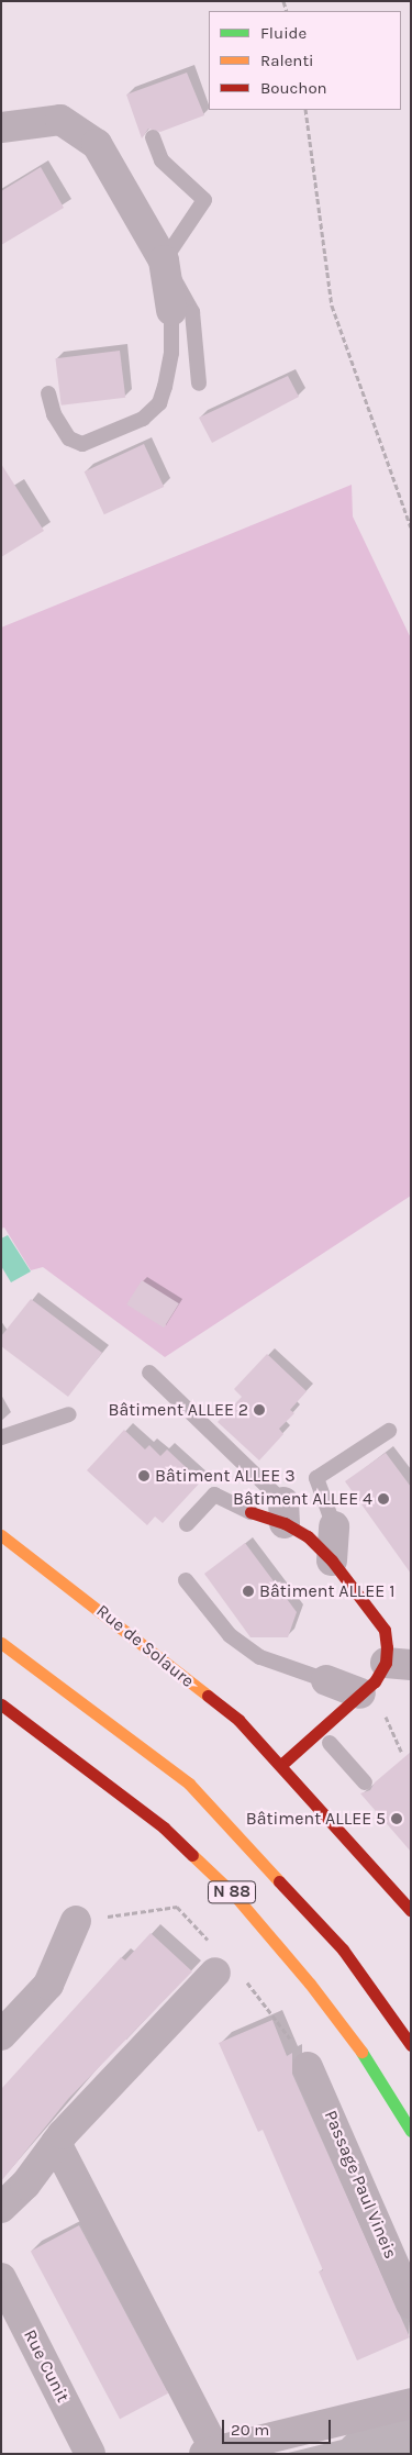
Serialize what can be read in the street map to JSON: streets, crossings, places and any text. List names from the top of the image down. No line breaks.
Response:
{"streets":{"main road":["Rue de Solaure","N 88"],"street":["Passage Paul Vineis","Rue Cunit"]},"places":["Bâtiment ALLEE 2","Bâtiment ALLEE 3","Bâtiment ALLEE 4","Bâtiment ALLEE 1","Bâtiment ALLEE 5"],"legend":["Fluide","Ralenti","Bouchon"],"scale_bar":"20 m"}
